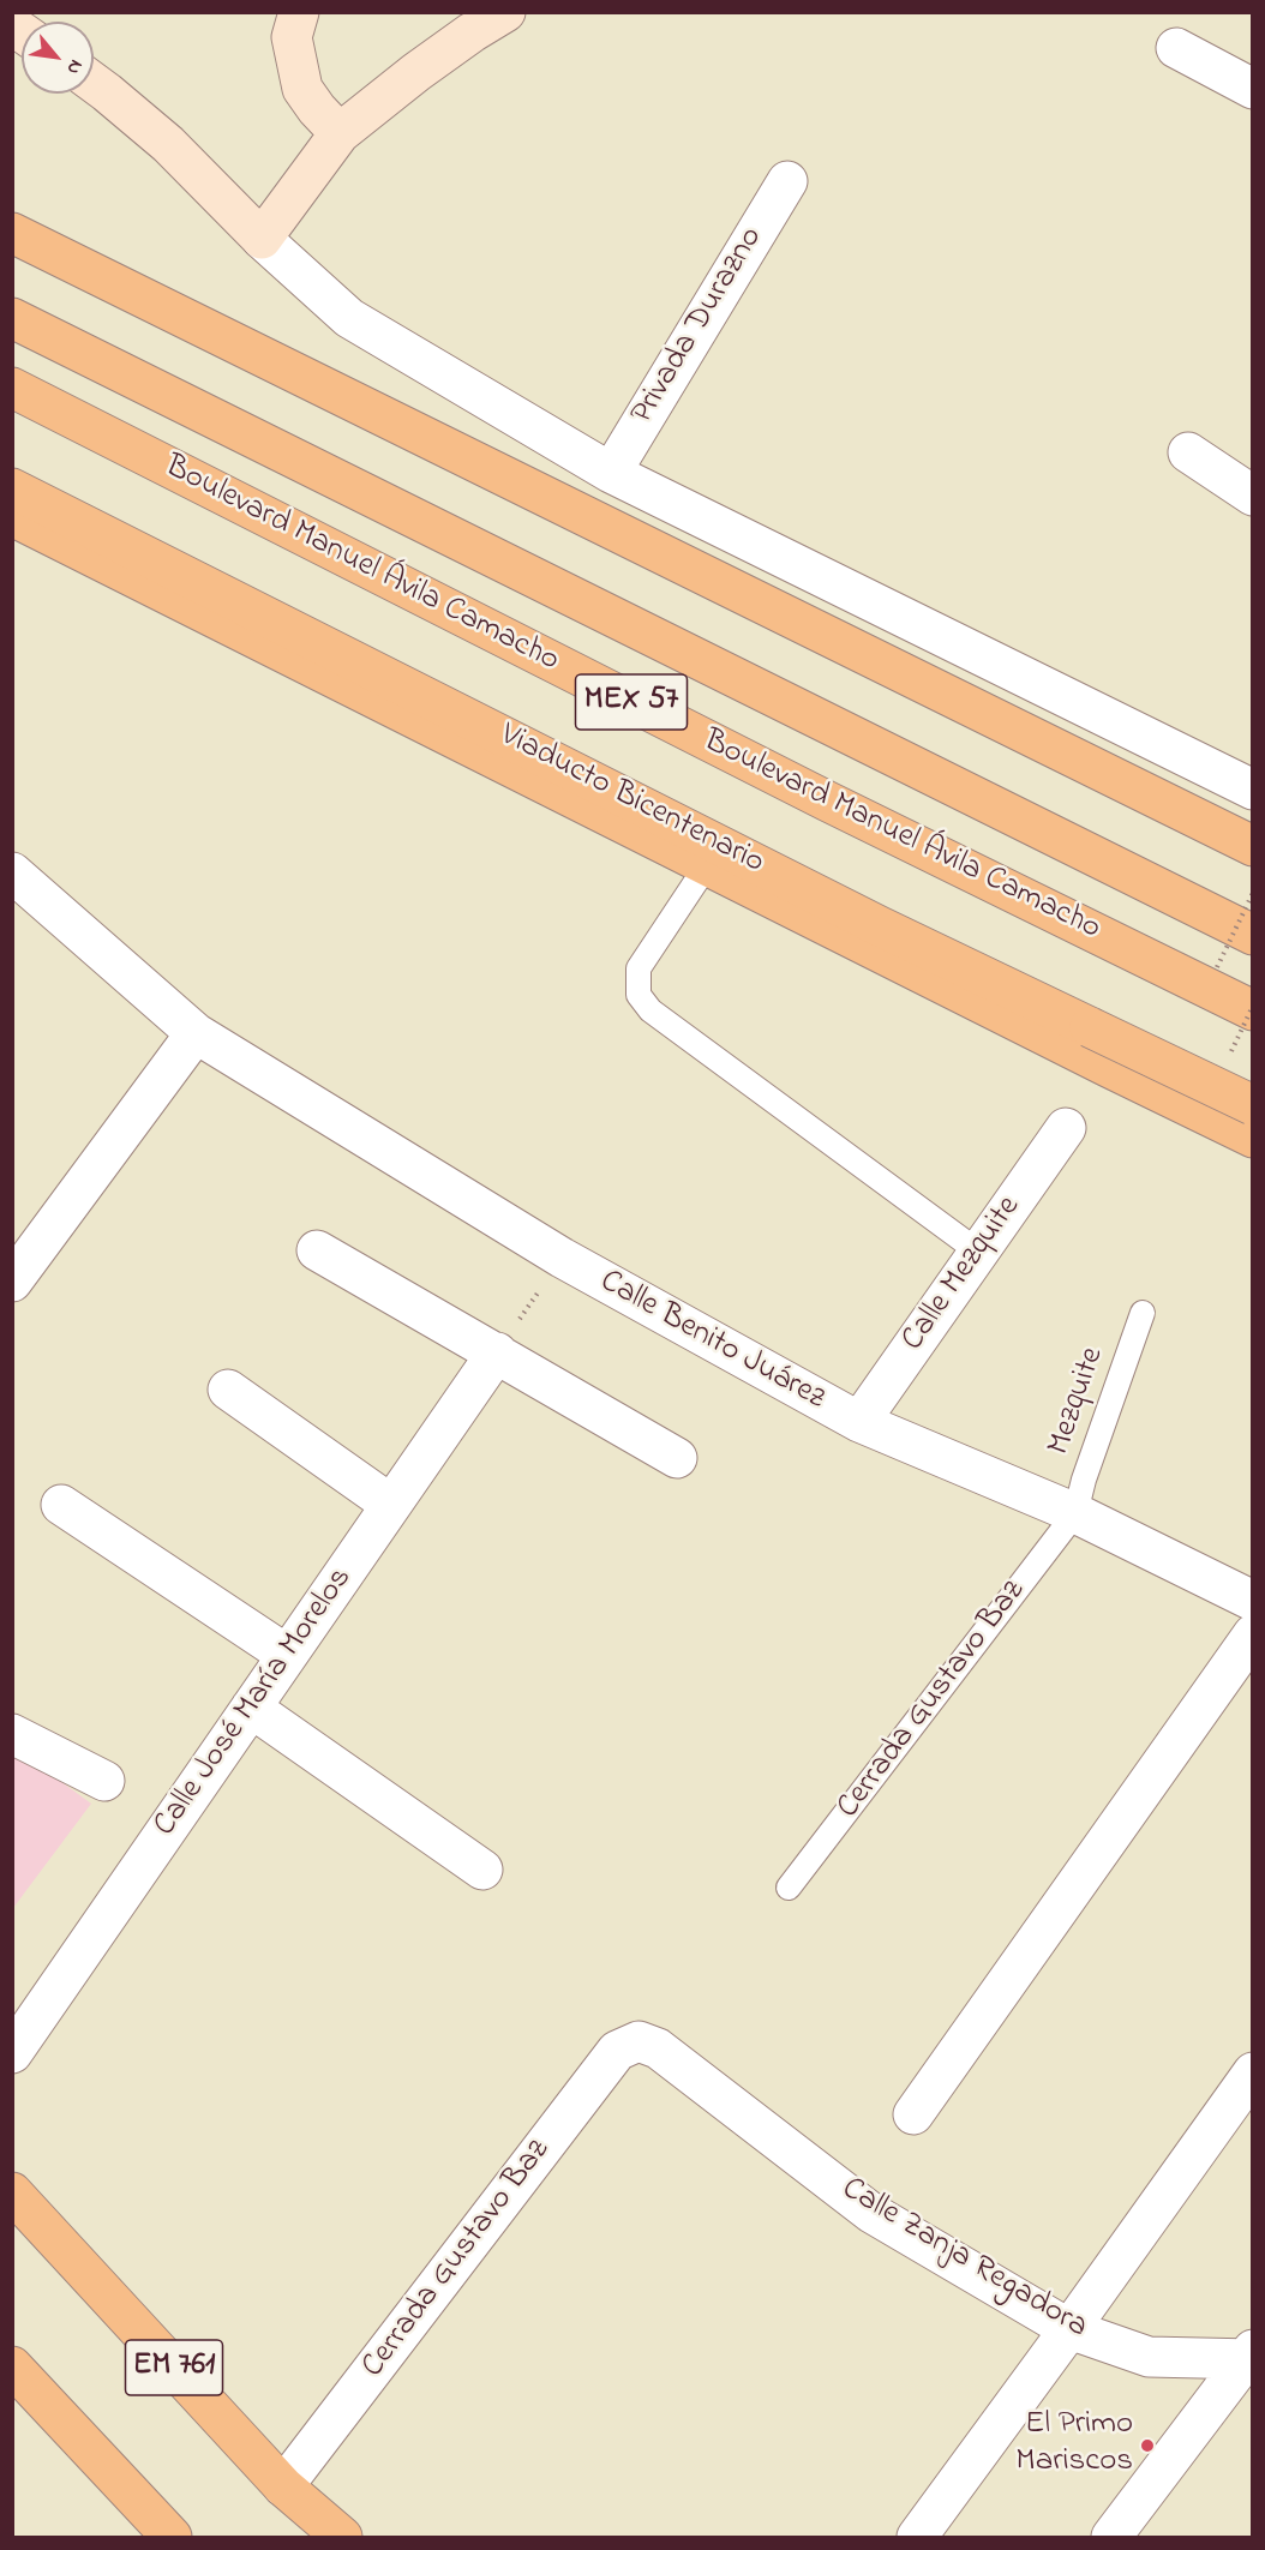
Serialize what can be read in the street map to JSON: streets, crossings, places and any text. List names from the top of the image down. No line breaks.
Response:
{"streets":{"main road":["Boulevard Manuel Ávila Camacho","MEX 57","Viaducto Bicentenario","EM 761"],"street":["Privada Durazno","Calle Mezquite","Calle Benito Juárez","Cerrada Gustavo Baz","Calle José María Morelos","Calle Zanja Regadora"],"lane":["Mezquite"]},"crossings":[["Calle Mezquite","Calle Benito Juárez"],["Calle Benito Juárez","Mezquite"],["Calle Benito Juárez","Cerrada Gustavo Baz"],["Mezquite","Cerrada Gustavo Baz"],["Cerrada Gustavo Baz","Calle Zanja Regadora"],["Cerrada Gustavo Baz","EM 761"]],"places":["El Primo Mariscos"],"north":"bottom right"}
